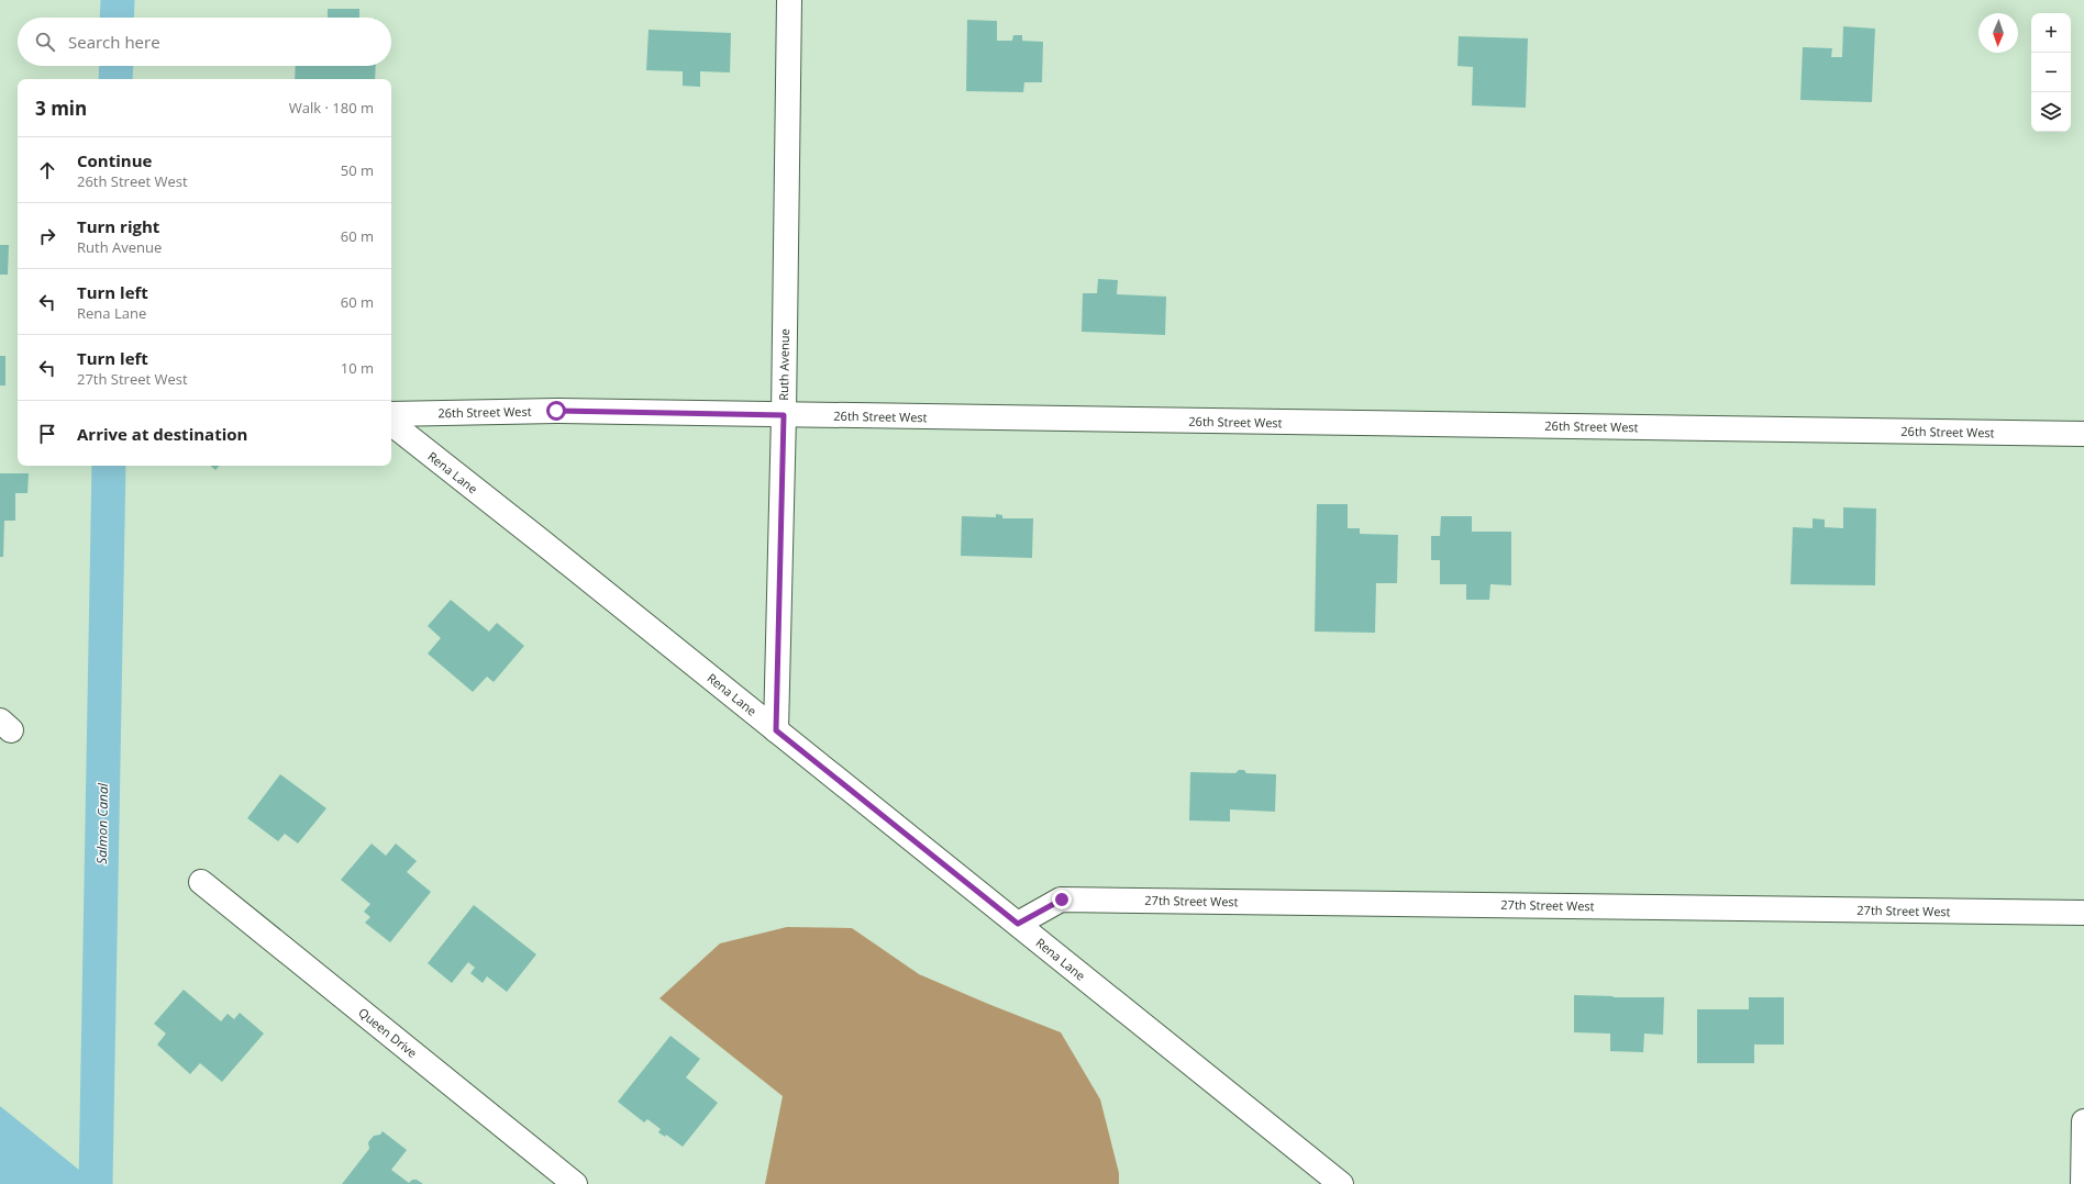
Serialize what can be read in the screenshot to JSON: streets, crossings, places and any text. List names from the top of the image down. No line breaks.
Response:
{"streets":{"street":["Ruth Avenue","26th Street West","Rena Lane","27th Street West","Queen Drive"]},"crossings":[["Ruth Avenue","26th Street West"],["Ruth Avenue","Rena Lane"],["Rena Lane","27th Street West"]],"water":["Salmon Canal"],"north":"bottom","page":{"map_buttons":["+","−"],"search":"Search here","heading":["3 min","Walk · 180 m"],"list":[["Continue","26th Street West","50 m"],["Turn right","Ruth Avenue","60 m"],["Turn left","Rena Lane","60 m"],["Turn left","27th Street West","10 m"],"Arrive at destination"]}}
